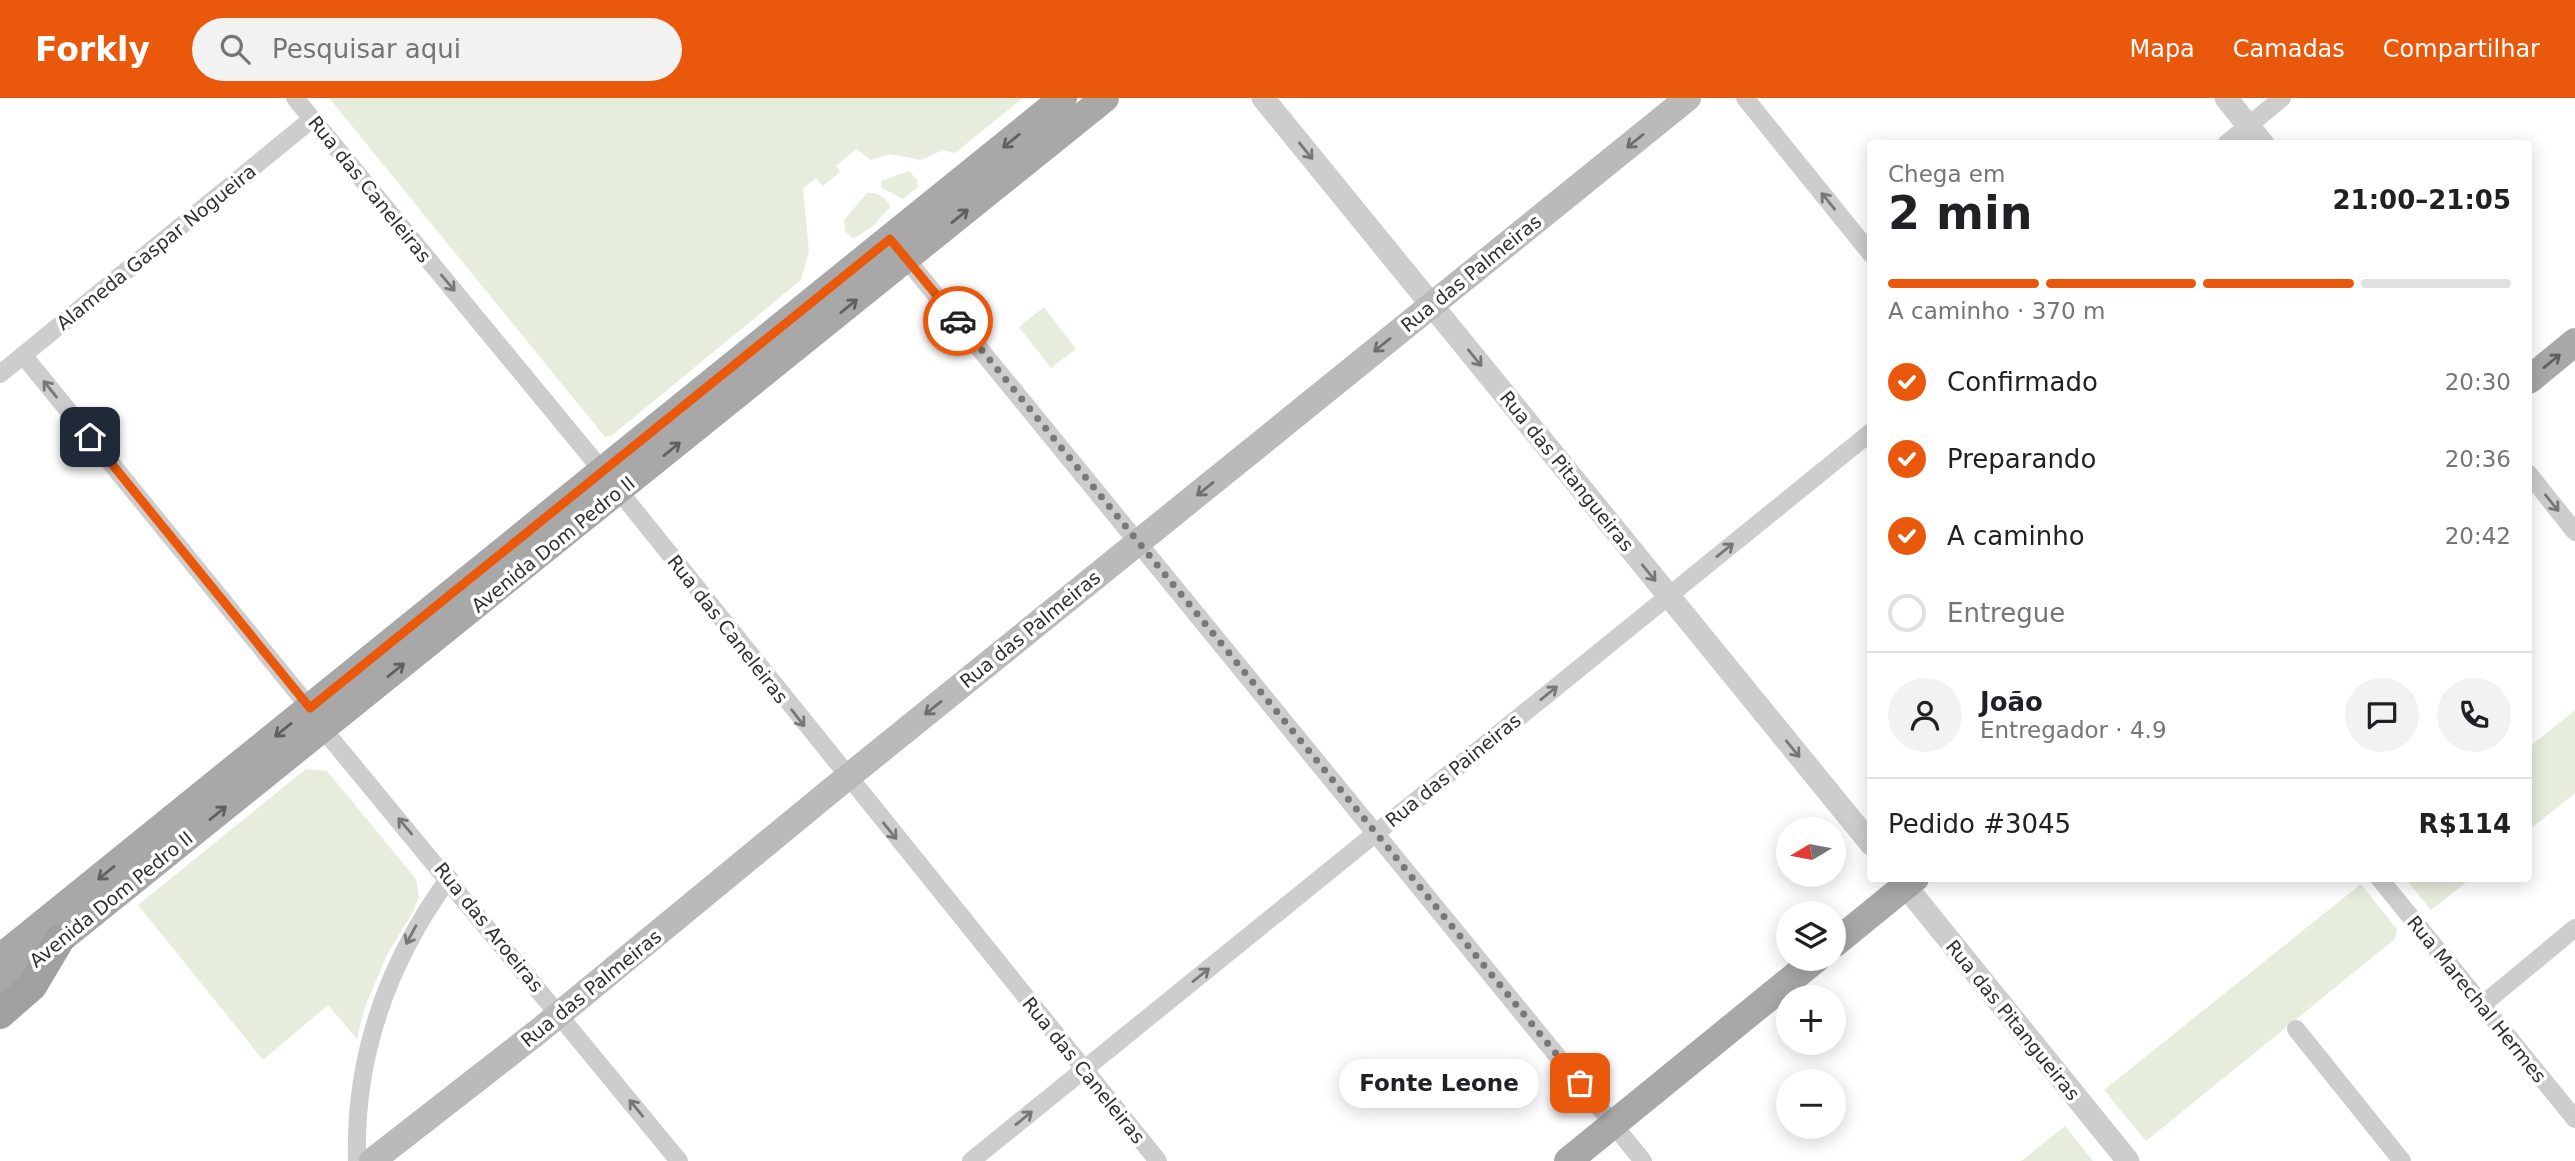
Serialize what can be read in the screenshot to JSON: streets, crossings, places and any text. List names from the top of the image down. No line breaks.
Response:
{"streets":{"main road":["Rua das Palmeiras","Avenida Dom Pedro II"],"street":["Rua das Caneleiras","Alameda Gaspar Nogueira","Rua das Pitangueiras","Rua das Paineiras","Rua das Aroeiras","Rua Marechal Hermes"]},"crossings":[["Rua das Caneleiras","Alameda Gaspar Nogueira"],["Rua das Caneleiras","Rua das Palmeiras"],["Rua das Caneleiras","Avenida Dom Pedro II"],["Rua das Caneleiras","Rua das Paineiras"],["Alameda Gaspar Nogueira","Rua das Aroeiras"],["Rua das Palmeiras","Rua das Pitangueiras"],["Rua das Palmeiras","Rua das Aroeiras"],["Rua das Pitangueiras","Rua das Paineiras"],["Avenida Dom Pedro II","Rua das Aroeiras"]],"one_way":["Rua das Caneleiras","Rua das Palmeiras","Rua das Pitangueiras","Rua das Paineiras","Rua das Aroeiras"],"places":["Fonte Leone"],"north":"left","page":{"header":"Forkly","search":"Pesquisar aqui","nav":["Mapa","Camadas","Compartilhar"],"heading":["2 min","Chega em","21:00–21:05"],"panel":["João","Entregador · 4.9","Pedido #3045","R$114"],"bar":"A caminho · 370 m","list":[["Confirmado","20:30"],["Preparando","20:36"],["A caminho","20:42"],"Entregue"],"map_buttons":["+","−"],"bubble":"Fonte Leone"}}
